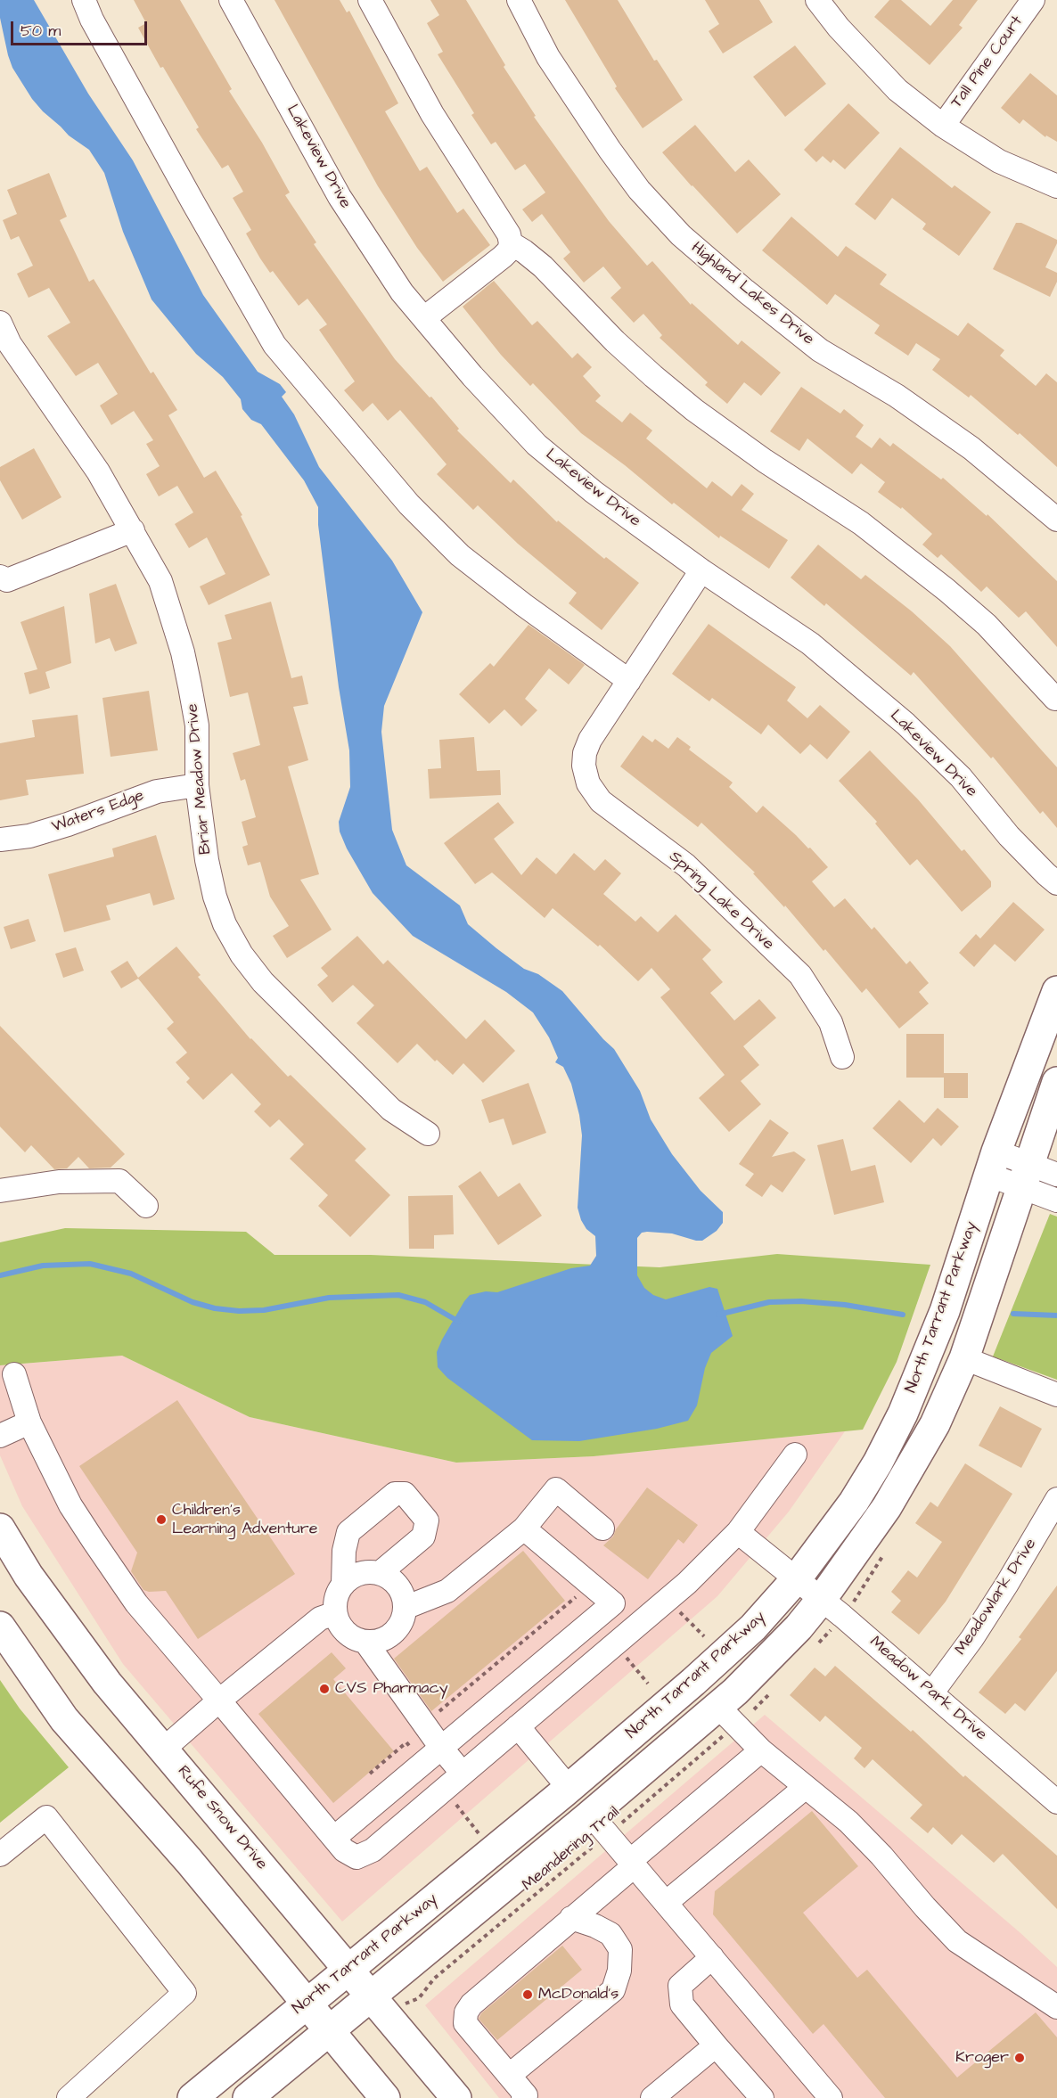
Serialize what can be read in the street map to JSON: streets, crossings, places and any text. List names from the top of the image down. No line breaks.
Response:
{"streets":{"main road":["North Tarrant Parkway","Rufe Snow Drive"],"street":["Tall Pine Court","Lakeview Drive","Highland Lakes Drive","Briar Meadow Drive","Waters Edge","Spring Lake Drive","Meadowlark Drive","Meadow Park Drive"],"path":["Meandering Trail"]},"crossings":[["Lakeview Drive","Spring Lake Drive"],["Briar Meadow Drive","Waters Edge"],["North Tarrant Parkway","Meadow Park Drive"],["North Tarrant Parkway","Rufe Snow Drive"],["Meadowlark Drive","Meadow Park Drive"]],"places":["Children's Learning Adventure","CVS Pharmacy","McDonald's","Kroger"],"scale_bar":"50 m"}
